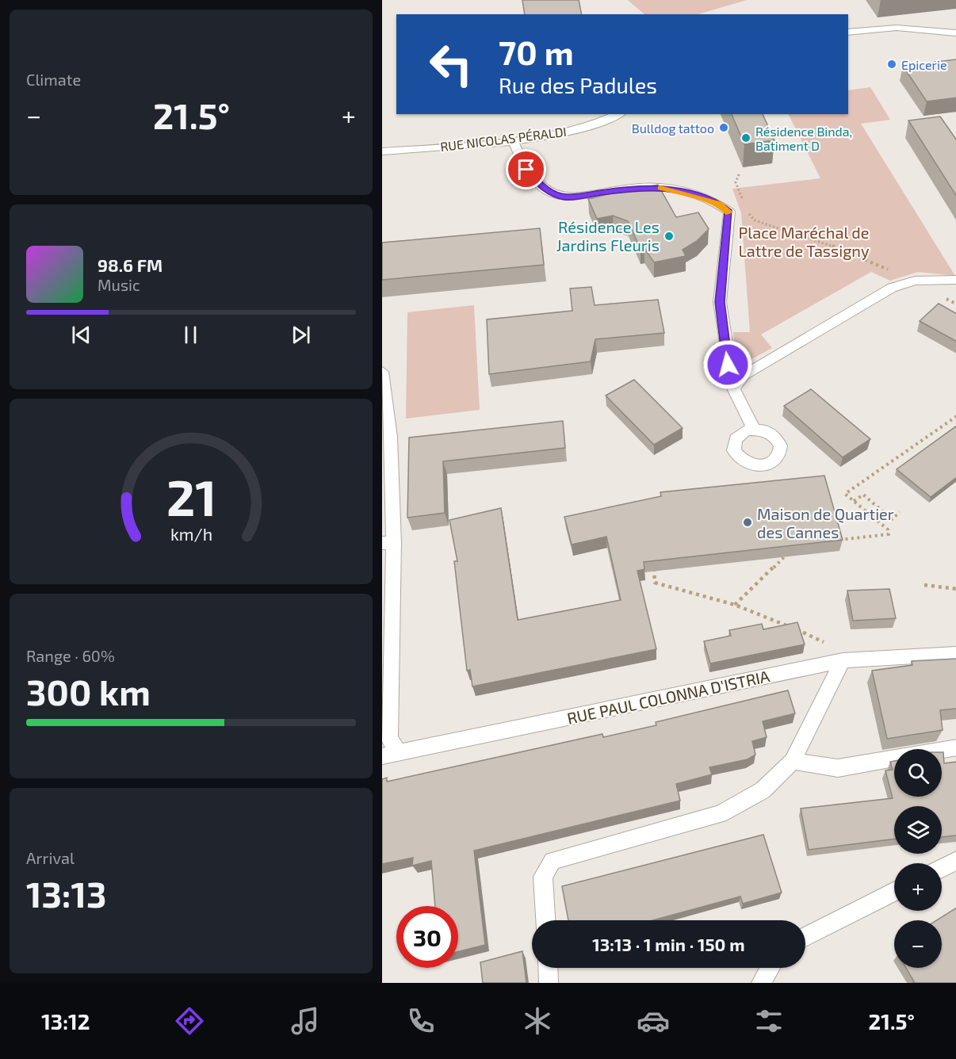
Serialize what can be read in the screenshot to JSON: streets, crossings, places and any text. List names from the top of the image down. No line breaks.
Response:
{"streets":{"street":["RUE NICOLAS PÉRALDI","RUE PAUL COLONNA D'ISTRIA"]},"parks":["Place Maréchal de Lattre de Tassigny"],"places":["Epicerie","Bulldog tattoo","Résidence Binda, Batiment D","Résidence Les Jardins Fleuris","Maison de Quartier des Cannes"],"page":{"tile":["Climate",["Range · 60%","300 km"],["Arrival","13:13"]],"turn":["70 m","Rue des Padules"],"heat":["−","21.5°","+"],"song":["98.6 FM","Music"],"map_buttons":["+","−"],"limit":"30","trip":"13:13 · 1 min · 150 m","tabs":["13:12","21.5°"],"gauge":["21","km/h"]}}
